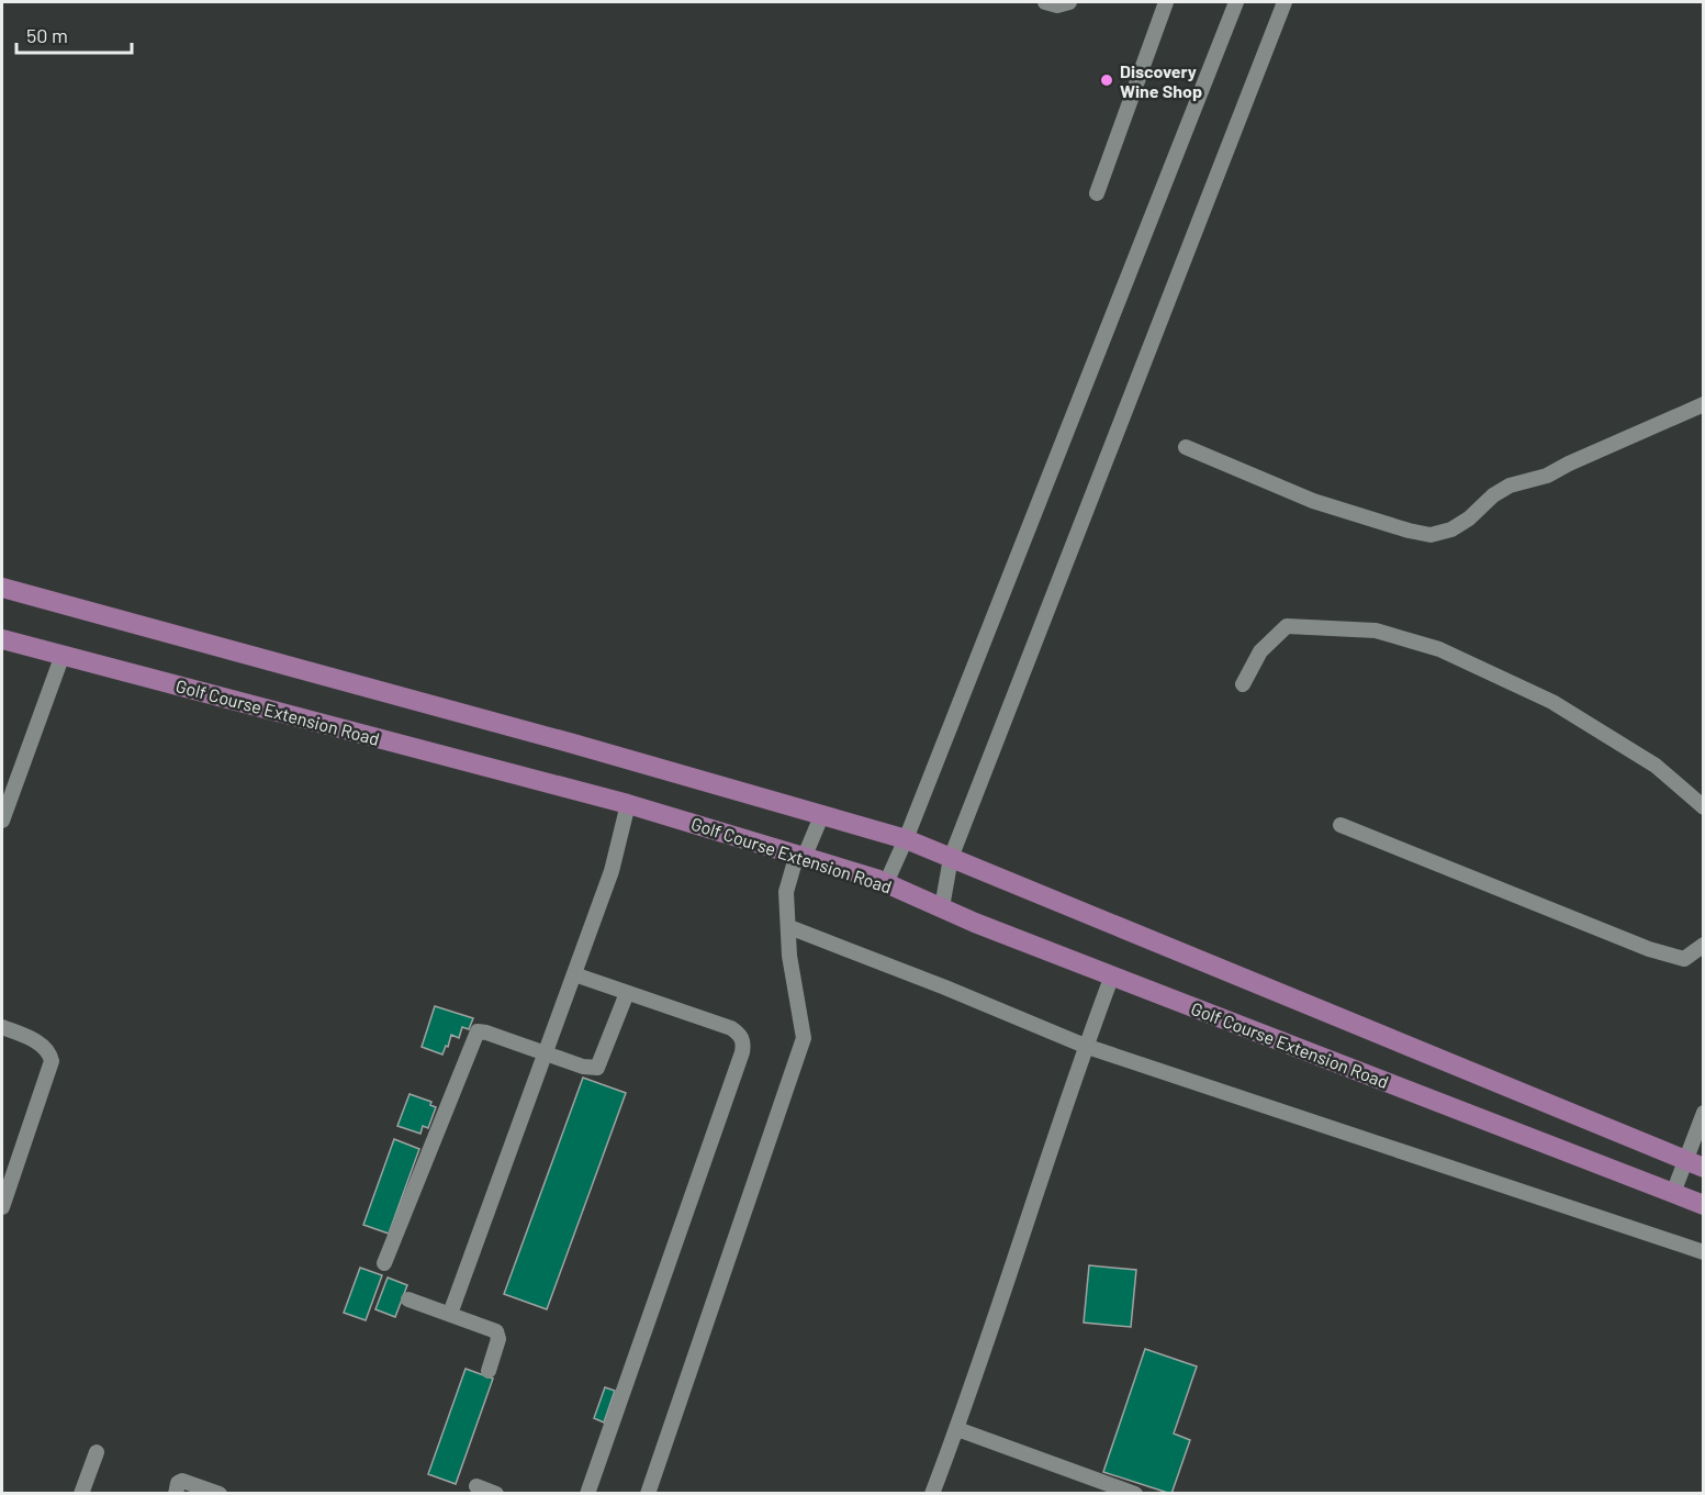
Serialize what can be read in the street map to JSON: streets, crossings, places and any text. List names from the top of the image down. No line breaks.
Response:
{"streets":{"main road":["Golf Course Extension Road"]},"places":["Discovery Wine Shop"],"scale_bar":"50 m"}
